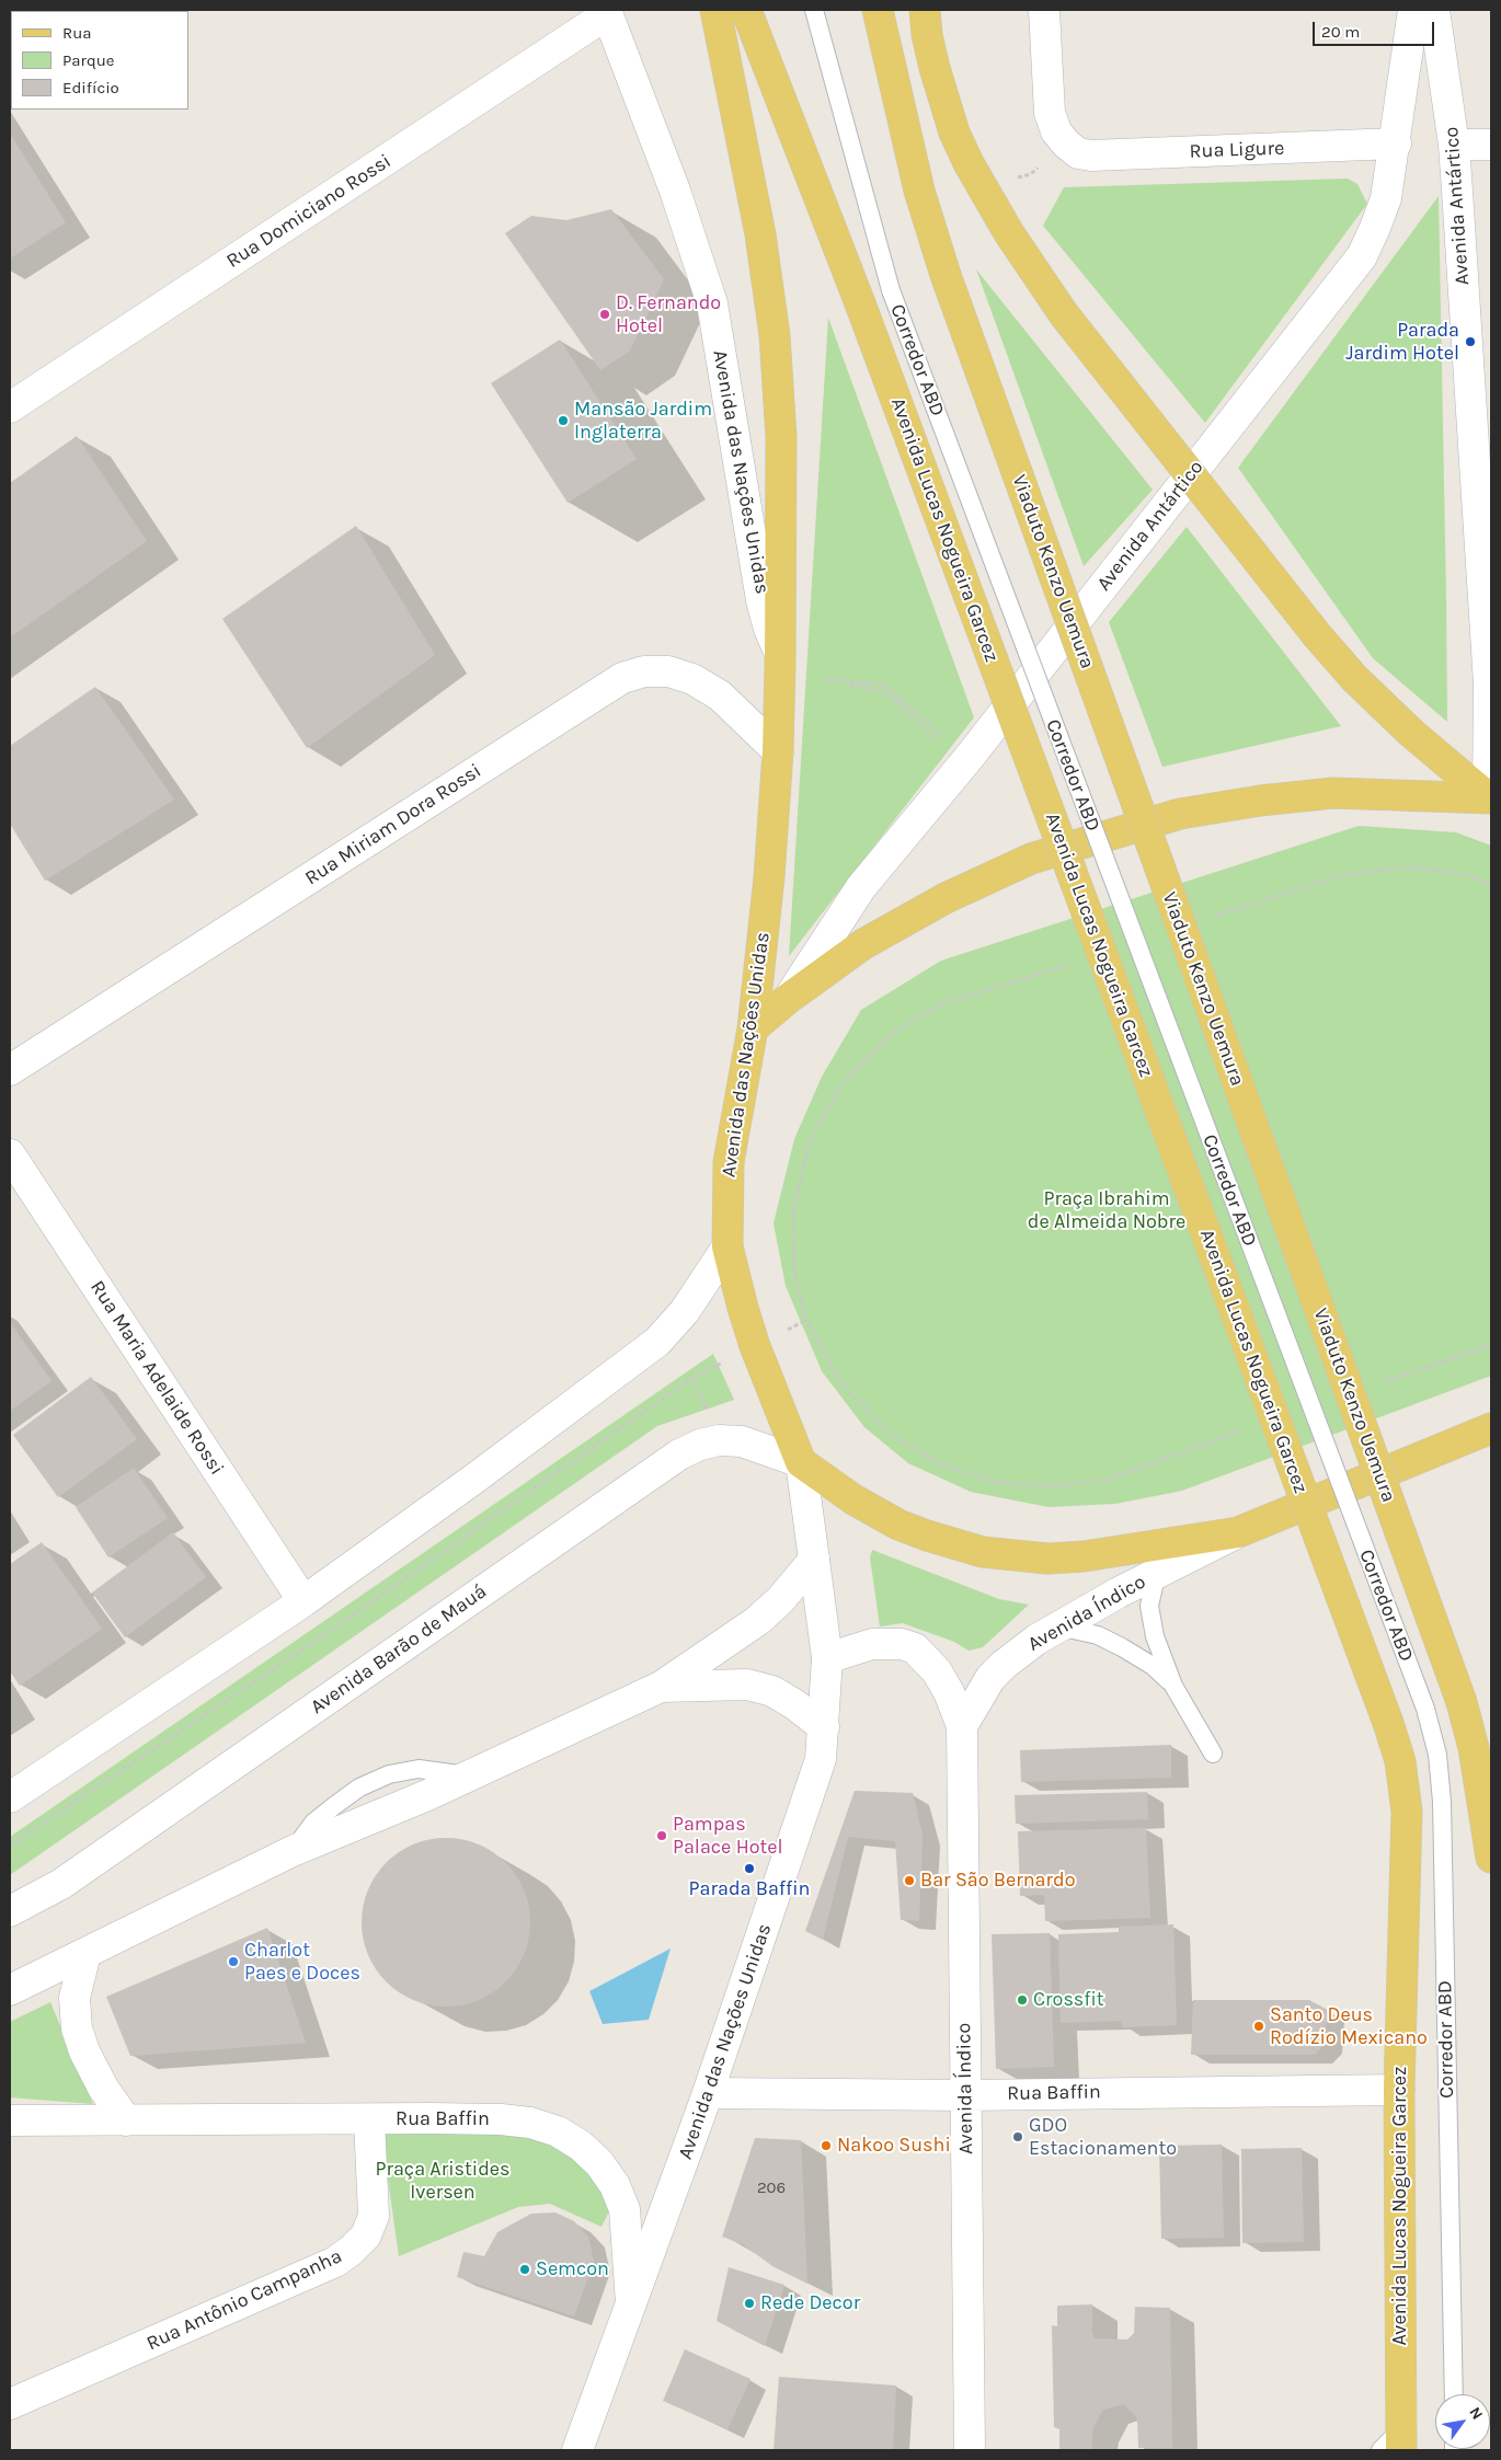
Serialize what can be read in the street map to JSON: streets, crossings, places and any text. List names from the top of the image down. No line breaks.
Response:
{"streets":{"main road":["Avenida das Nações Unidas","Avenida Lucas Nogueira Garcez","Viaduto Kenzo Uemura"],"street":["Rua Ligure","Avenida Antártico","Rua Domiciano Rossi","Rua Miriam Dora Rossi","Rua Maria Adelaide Rossi","Avenida Índico","Avenida Barão de Mauá","Rua Baffin","Rua Antônio Campanha"],"lane":["Corredor ABD"]},"crossings":[["Rua Ligure","Avenida Antártico"],["Rua Domiciano Rossi","Avenida das Nações Unidas"],["Avenida das Nações Unidas","Rua Miriam Dora Rossi"],["Avenida das Nações Unidas","Avenida Índico"],["Avenida das Nações Unidas","Avenida Barão de Mauá"],["Avenida das Nações Unidas","Rua Baffin"],["Avenida Lucas Nogueira Garcez","Rua Baffin"],["Avenida Índico","Rua Baffin"],["Rua Baffin","Rua Antônio Campanha"]],"parks":["Praça Ibrahim de Almeida Nobre","Praça Aristides Iversen"],"places":["D. Fernando Hotel","Parada Jardim Hotel","Mansão Jardim Inglaterra","Pampas Palace Hotel","Parada Baffin","Bar São Bernardo","Charlot Paes e Doces","Crossfit","Santo Deus Rodízio Mexicano","GDO Estacionamento","Nakoo Sushi","Semcon","Rede Decor"],"house_numbers":["206"],"legend":["Rua","Parque","Edifício"],"scale_bar":"20 m","north":"top right"}
